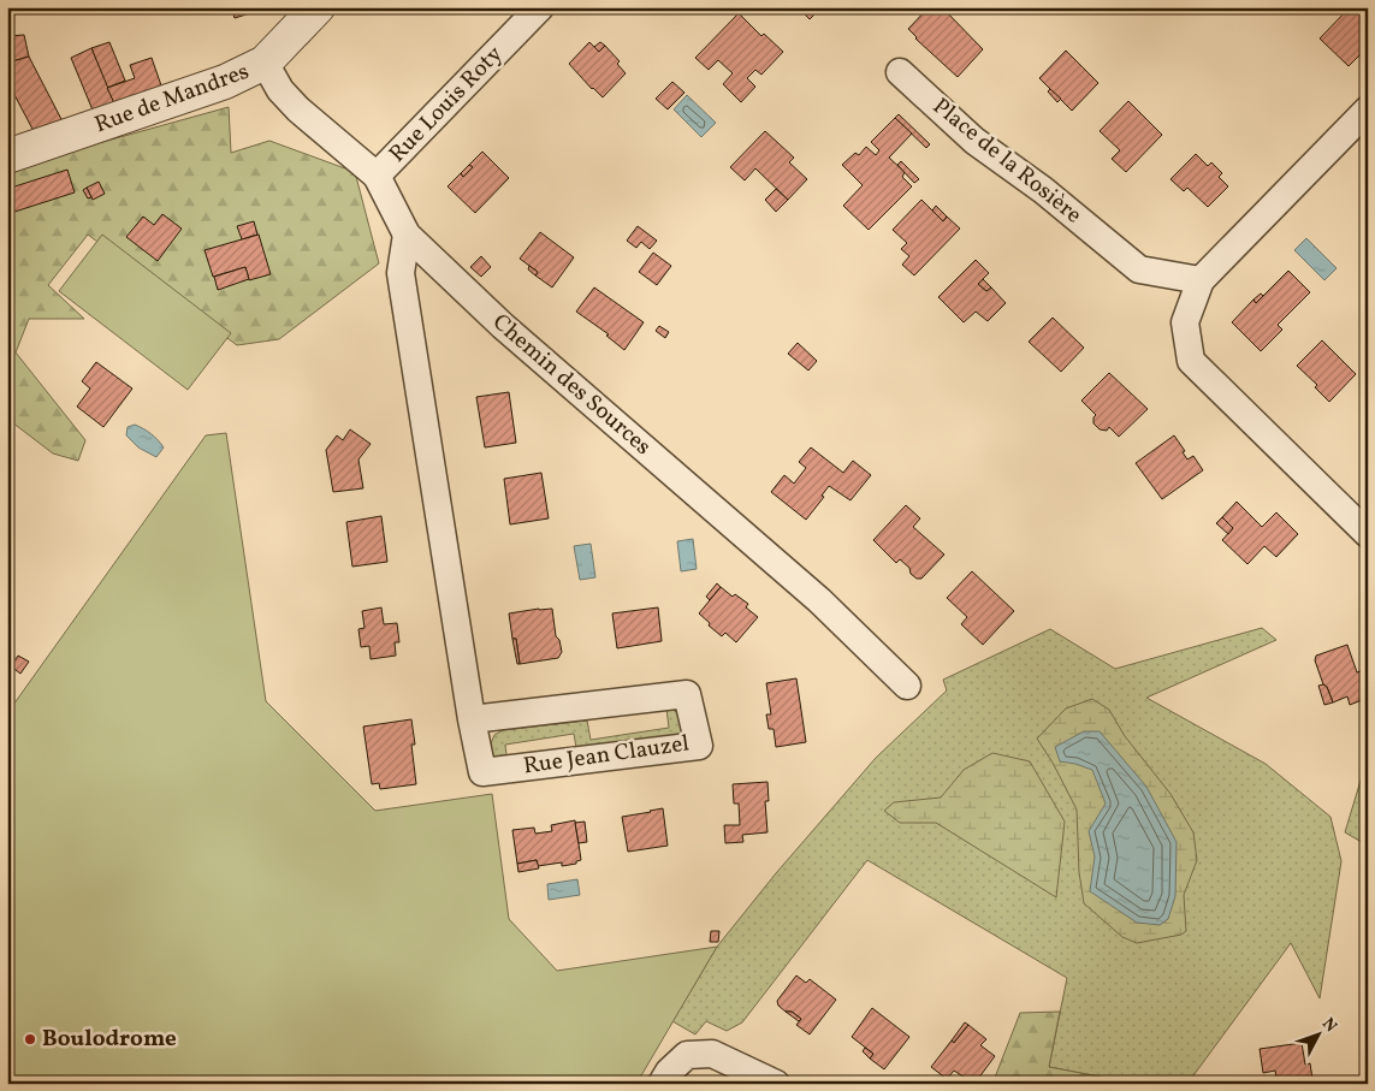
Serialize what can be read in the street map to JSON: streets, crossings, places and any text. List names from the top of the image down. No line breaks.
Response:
{"streets":{"street":["Rue de Mandres","Rue Louis Roty","Place de la Rosière","Chemin des Sources","Rue Jean Clauzel"]},"crossings":[["Rue de Mandres","Chemin des Sources"],["Rue Louis Roty","Chemin des Sources"],["Chemin des Sources","Rue Jean Clauzel"]],"places":["Boulodrome"],"north":"top right"}
